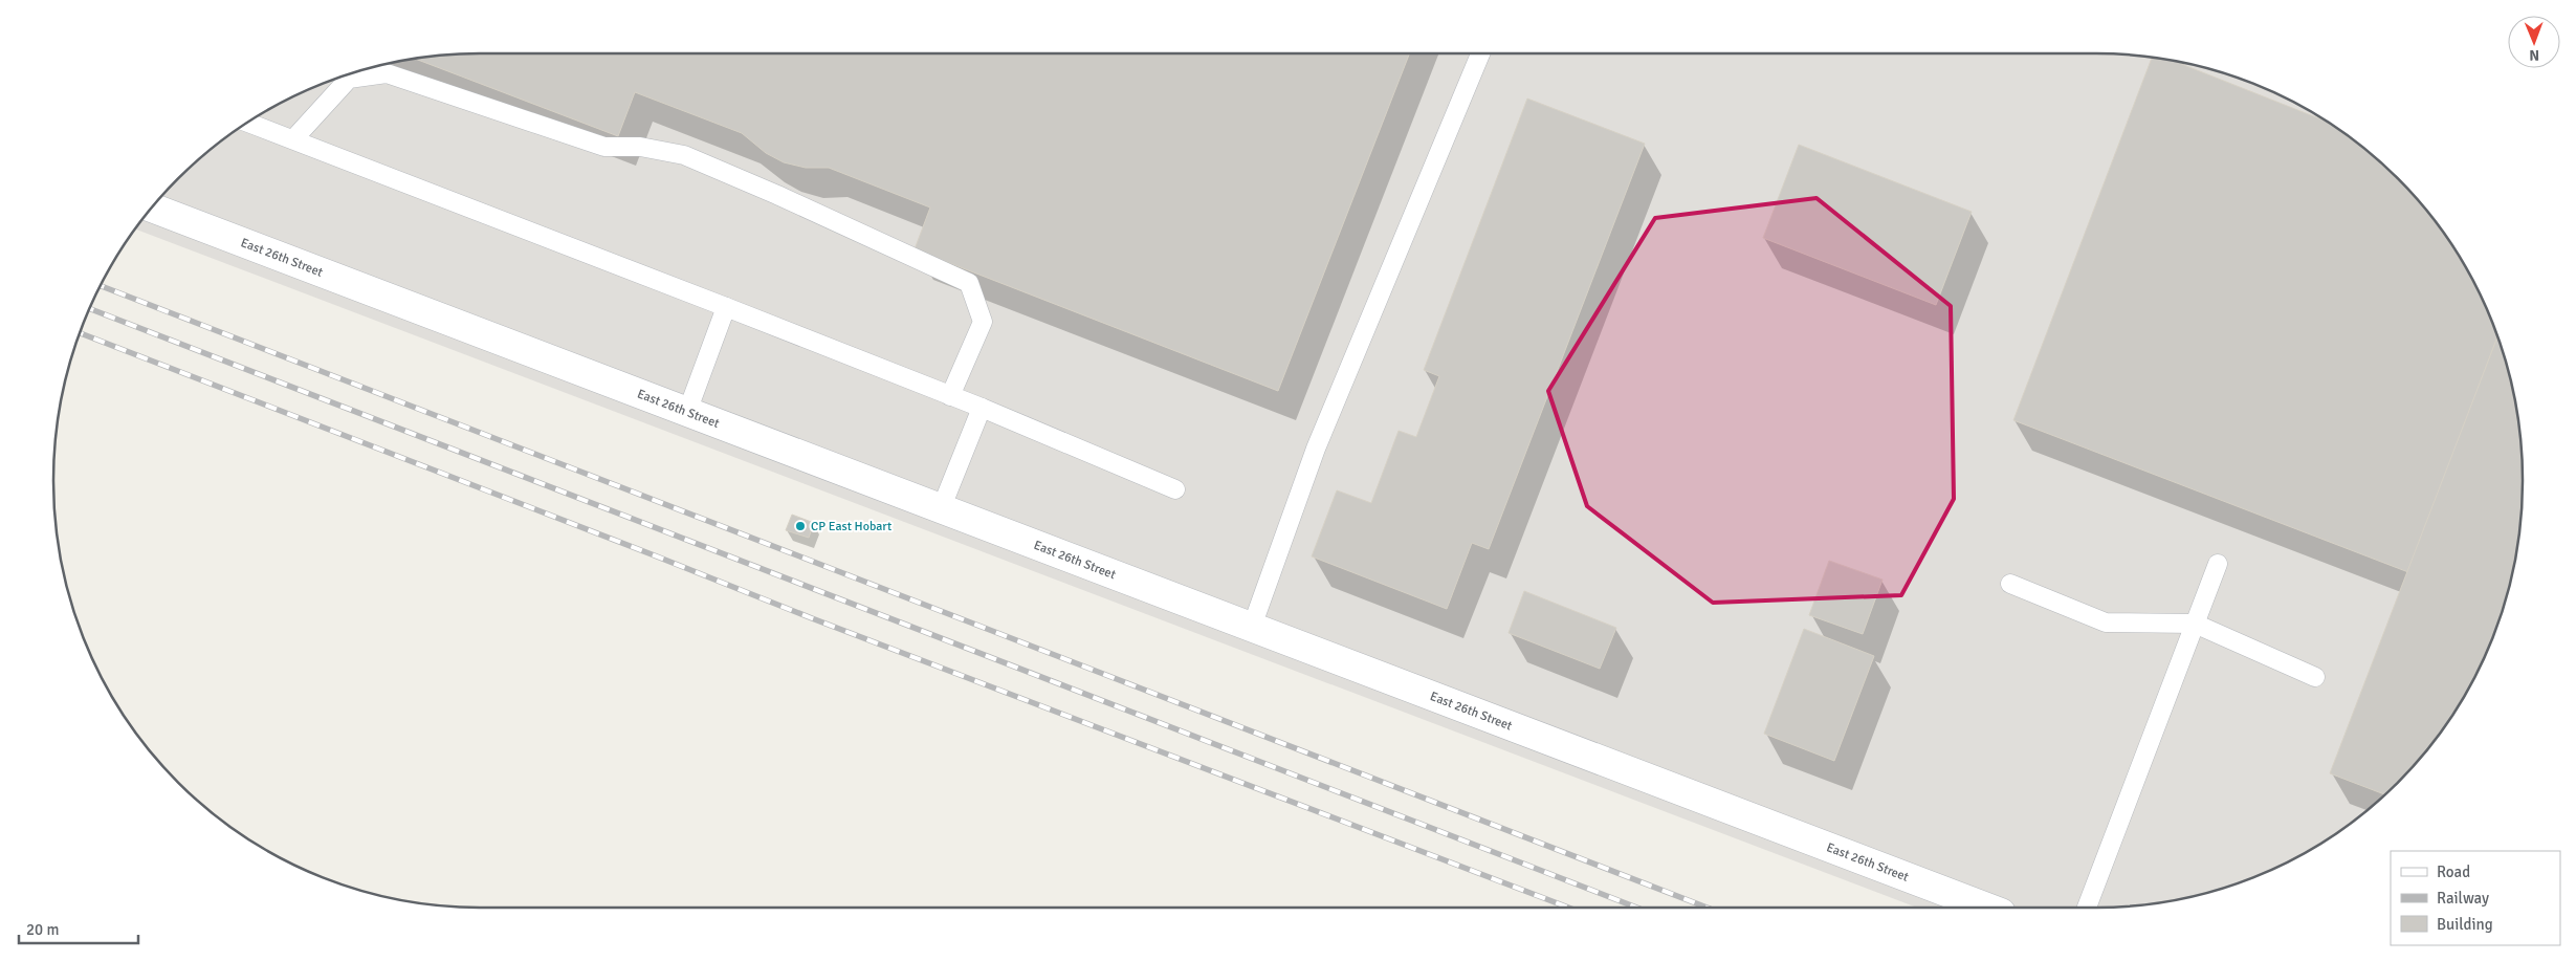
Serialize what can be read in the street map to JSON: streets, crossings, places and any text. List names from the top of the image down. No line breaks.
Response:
{"streets":{"street":["East 26th Street"]},"places":["CP East Hobart"],"legend":["Road","Railway","Building"],"scale_bar":"20 m","north":"bottom"}
